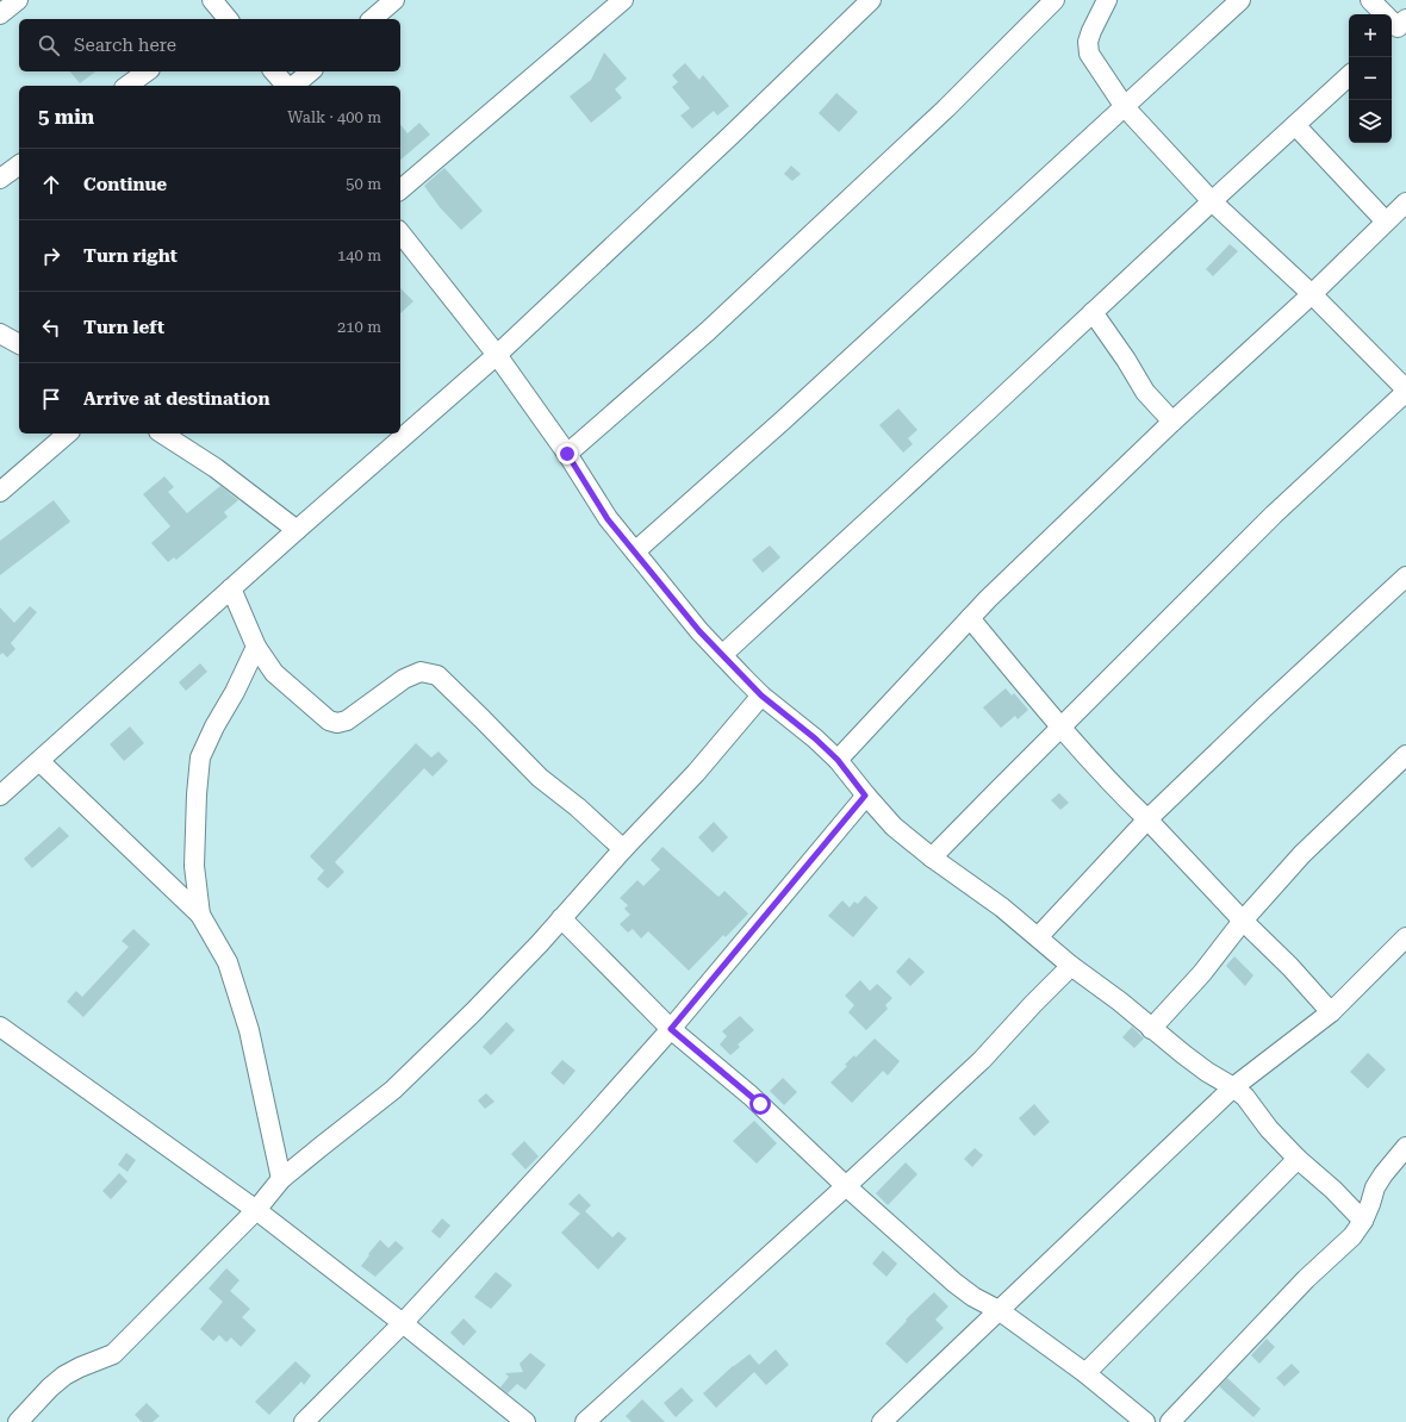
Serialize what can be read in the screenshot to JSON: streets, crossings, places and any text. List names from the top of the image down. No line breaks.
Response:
{"page":{"map_buttons":["+","−"],"search":"Search here","heading":["5 min","Walk · 400 m"],"list":[["Continue","50 m"],["Turn right","140 m"],["Turn left","210 m"],"Arrive at destination"]}}
